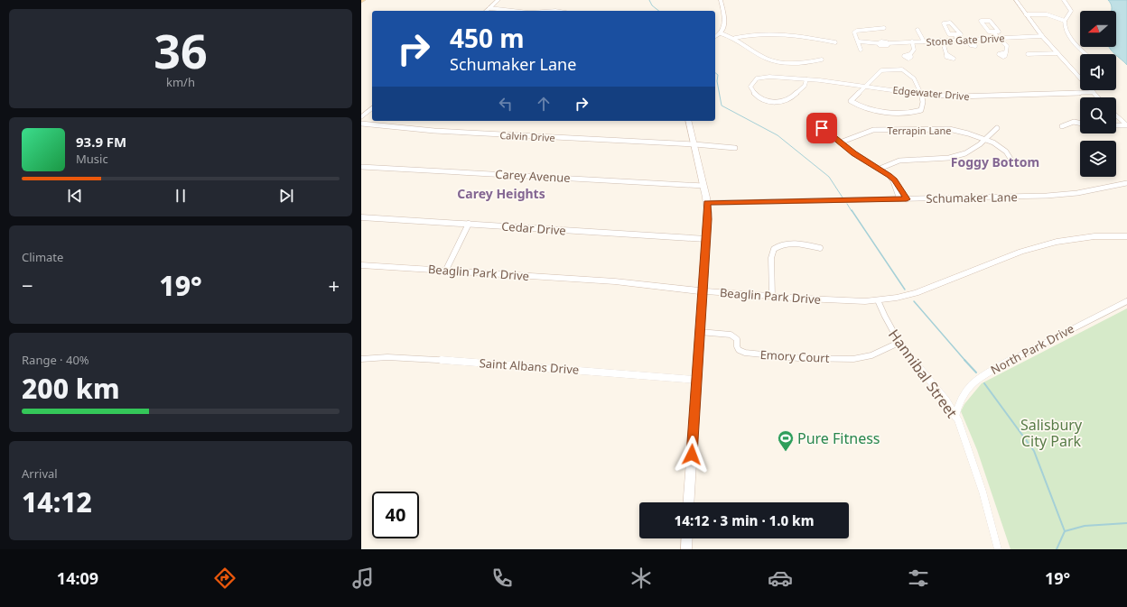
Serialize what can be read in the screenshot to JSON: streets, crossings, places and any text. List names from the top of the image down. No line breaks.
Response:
{"streets":{"street":["Stone Gate Drive","Edgewater Drive","Terrapin Lane","Calvin Drive","Carey Avenue","Schumaker Lane","Cedar Drive","Beaglin Park Drive","North Park Drive","Emory Court","Saint Albans Drive","Hannibal Street"]},"crossings":[["Beaglin Park Drive","Hannibal Street"],["North Park Drive","Hannibal Street"],["Emory Court","Hannibal Street"]],"districts":["Foggy Bottom","Carey Heights"],"parks":["Salisbury City Park"],"places":{"sports":["Pure Fitness"]},"north":"left","page":{"tile":[["36","km/h"],"Climate",["Range · 40%","200 km"],["Arrival","14:12"]],"turn":["450 m","Schumaker Lane"],"song":["93.9 FM","Music"],"heat":["−","19°","+"],"limit":"40","trip":"14:12 · 3 min · 1.0 km","tabs":["14:09","19°"]}}
